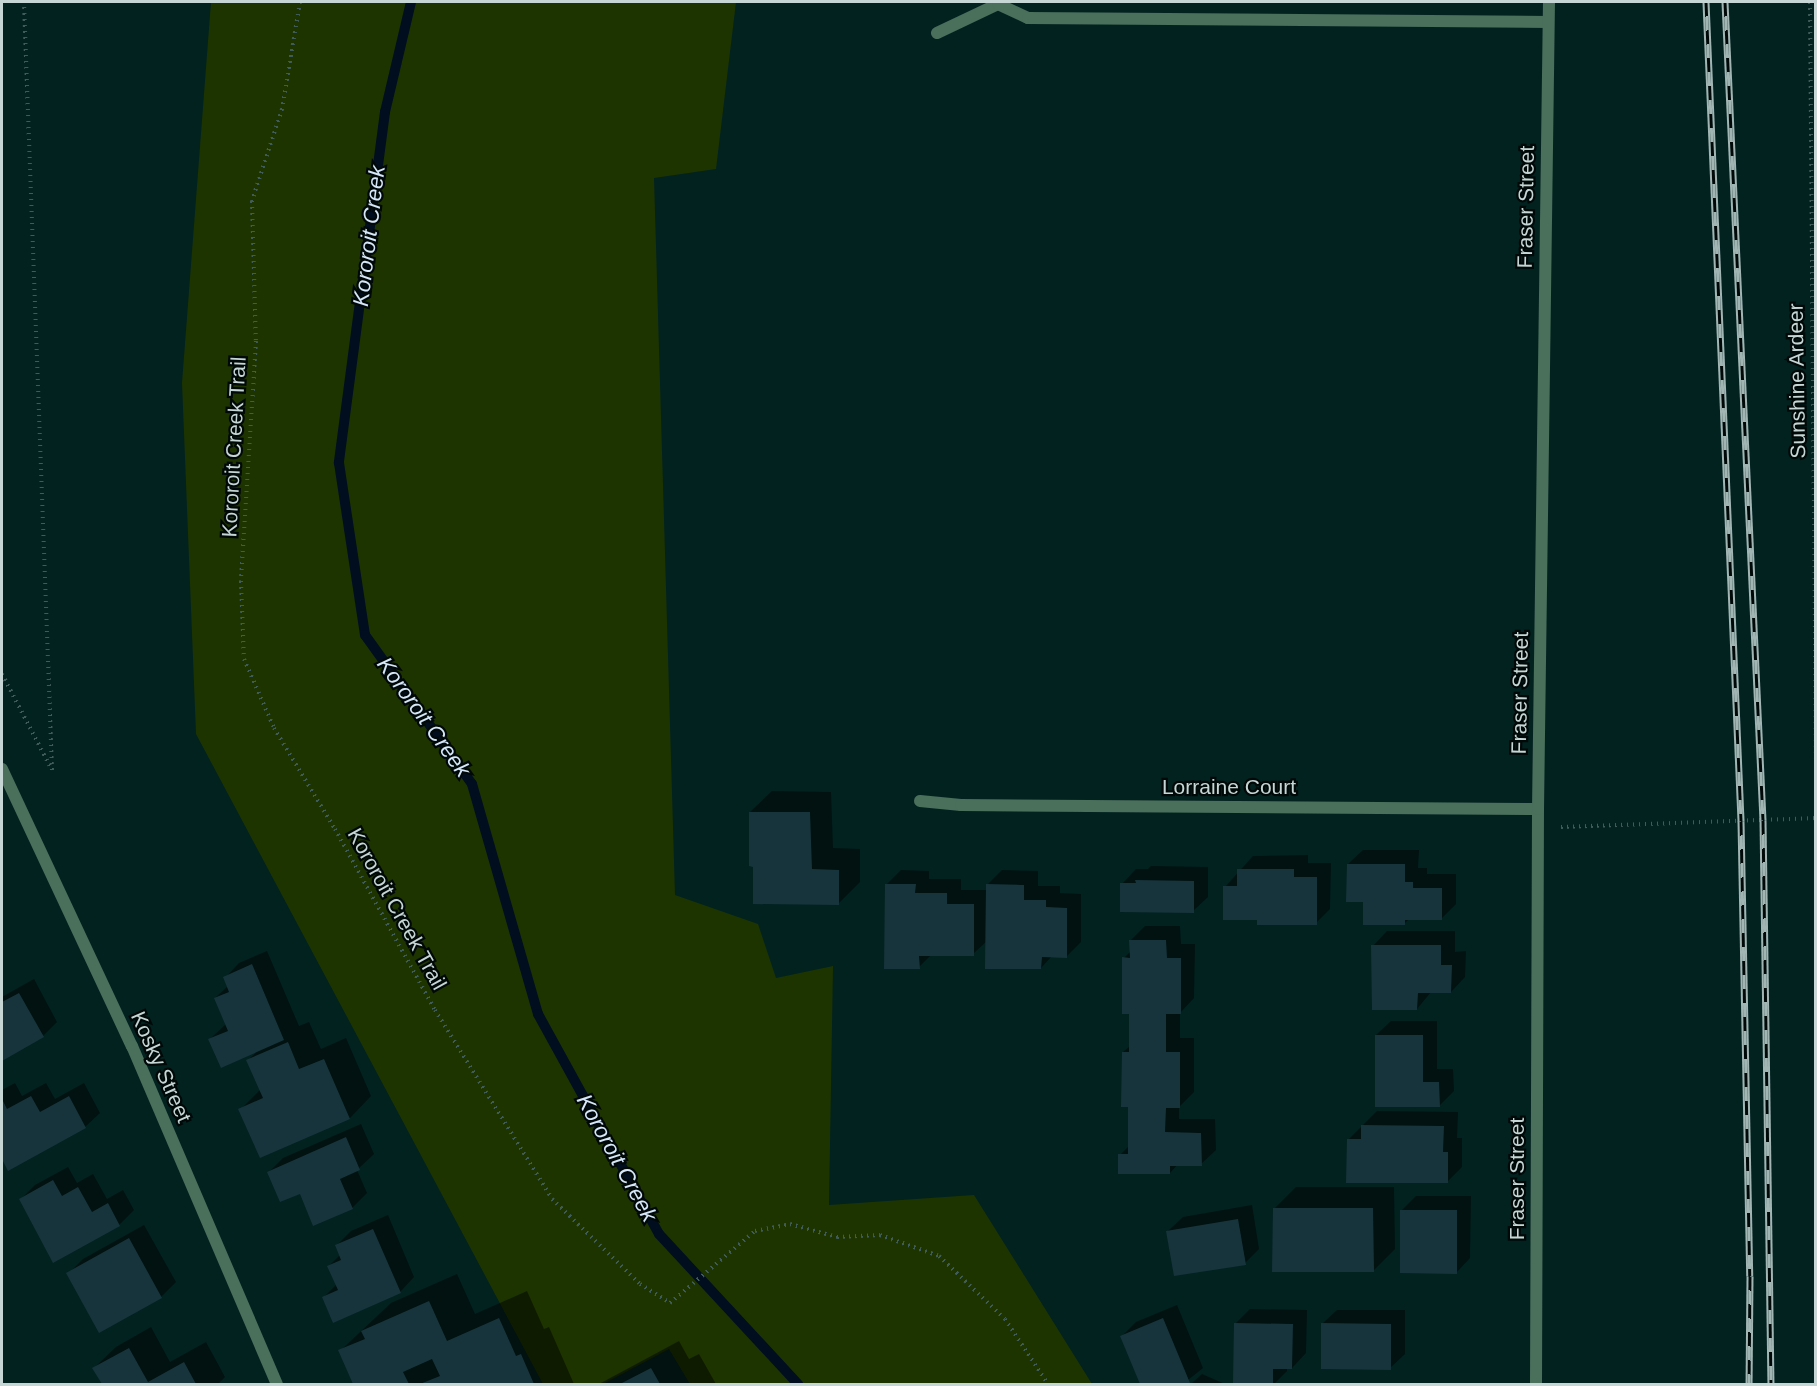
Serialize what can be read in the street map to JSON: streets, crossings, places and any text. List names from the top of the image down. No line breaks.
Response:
{"streets":{"street":["Fraser Street","Lorraine Court","Kosky Street"],"path":["Sunshine Ardeer","Kororoit Creek Trail"]},"crossings":[["Fraser Street","Lorraine Court"]],"water":["Kororoit Creek"]}
